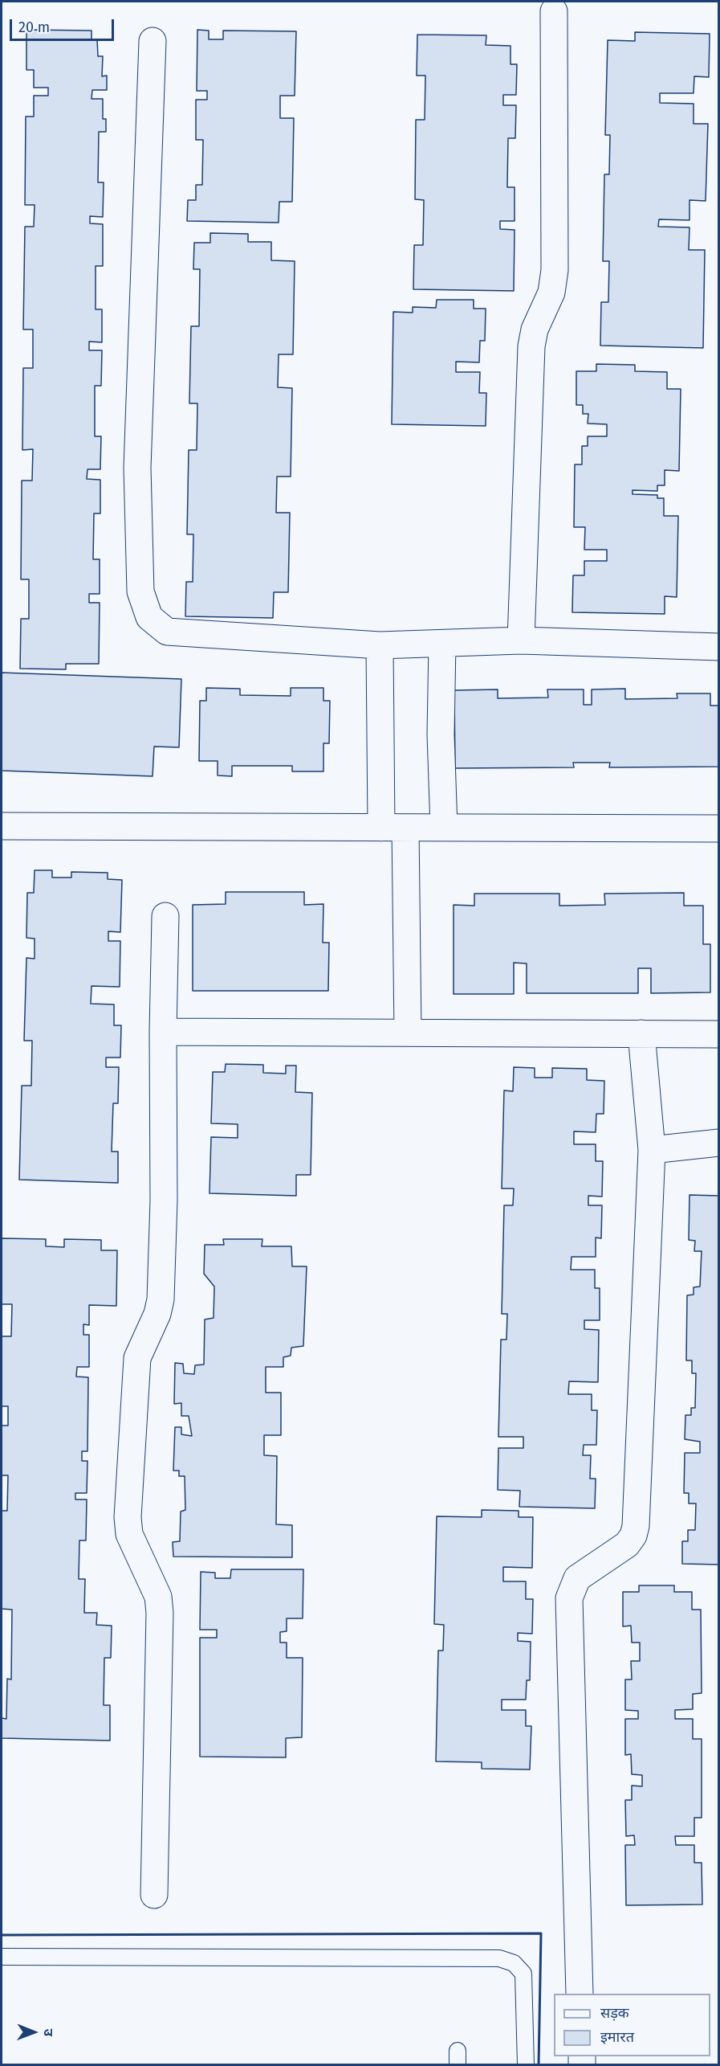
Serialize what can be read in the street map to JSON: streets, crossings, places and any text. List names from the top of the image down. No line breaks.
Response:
{"legend":["सड़क","इमारत"],"scale_bar":"20 m","north":"right"}
